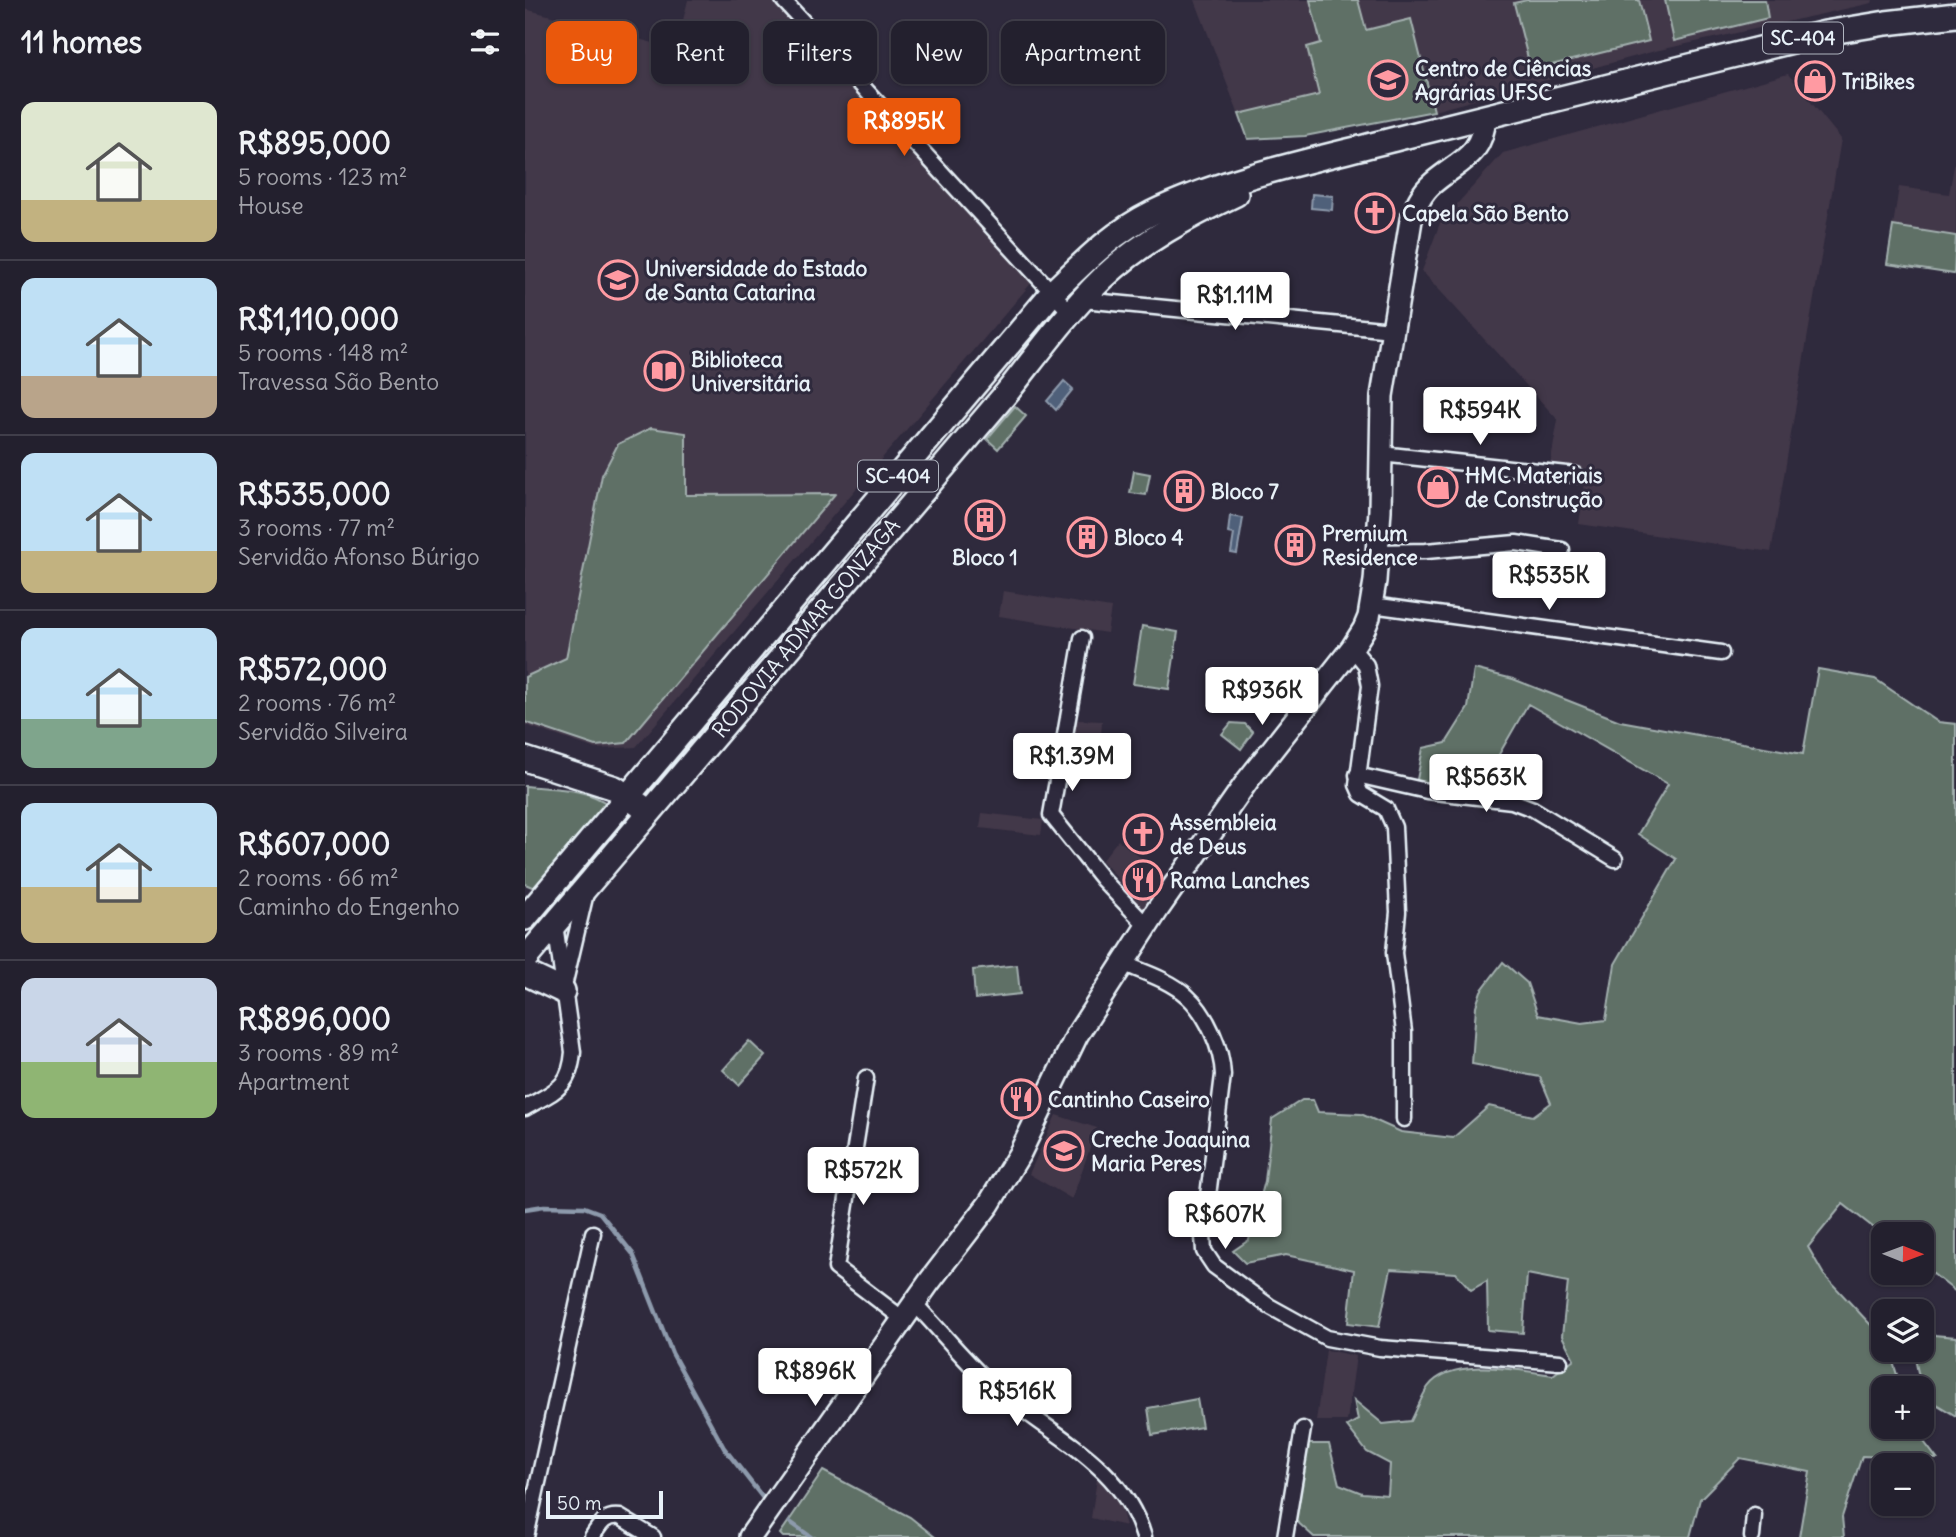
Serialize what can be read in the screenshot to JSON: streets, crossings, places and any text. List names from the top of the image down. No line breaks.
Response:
{"streets":{"main road":["SC-404","RODOVIA ADMAR GONZAGA"]},"places":{"school or university":["Centro de Ciências Agrárias UFSC","Universidade do Estado de Santa Catarina","Creche Joaquina Maria Peres"],"shop":["TriBikes","HMC Materiais de Construção"],"church":["Capela São Bento","Assembleia de Deus"],"library":["Biblioteca Universitária"],"building":["Bloco 7","Bloco 1","Bloco 4","Premium Residence"],"restaurant":["Rama Lanches","Cantinho Caseiro"]},"scale_bar":"50 m","north":"right","page":{"heading":"11 homes","chip":["Buy","Rent","Filters","New","Apartment"],"list":[{"name":"R$895,000","note":"5 rooms · 123 m² · House"},{"name":"R$1,110,000","note":"5 rooms · 148 m² · Travessa São Bento"},{"name":"R$535,000","note":"3 rooms · 77 m² · Servidão Afonso Búrigo"},{"name":"R$572,000","note":"2 rooms · 76 m² · Servidão Silveira"},{"name":"R$607,000","note":"2 rooms · 66 m² · Caminho do Engenho"},{"name":"R$896,000","note":"3 rooms · 89 m² · Apartment"}],"price":["R$895K","R$1.11M","R$594K","R$535K","R$936K","R$1.39M","R$563K","R$572K","R$607K","R$896K","R$516K"],"map_buttons":["+","−"],"scale":"50 m"}}
